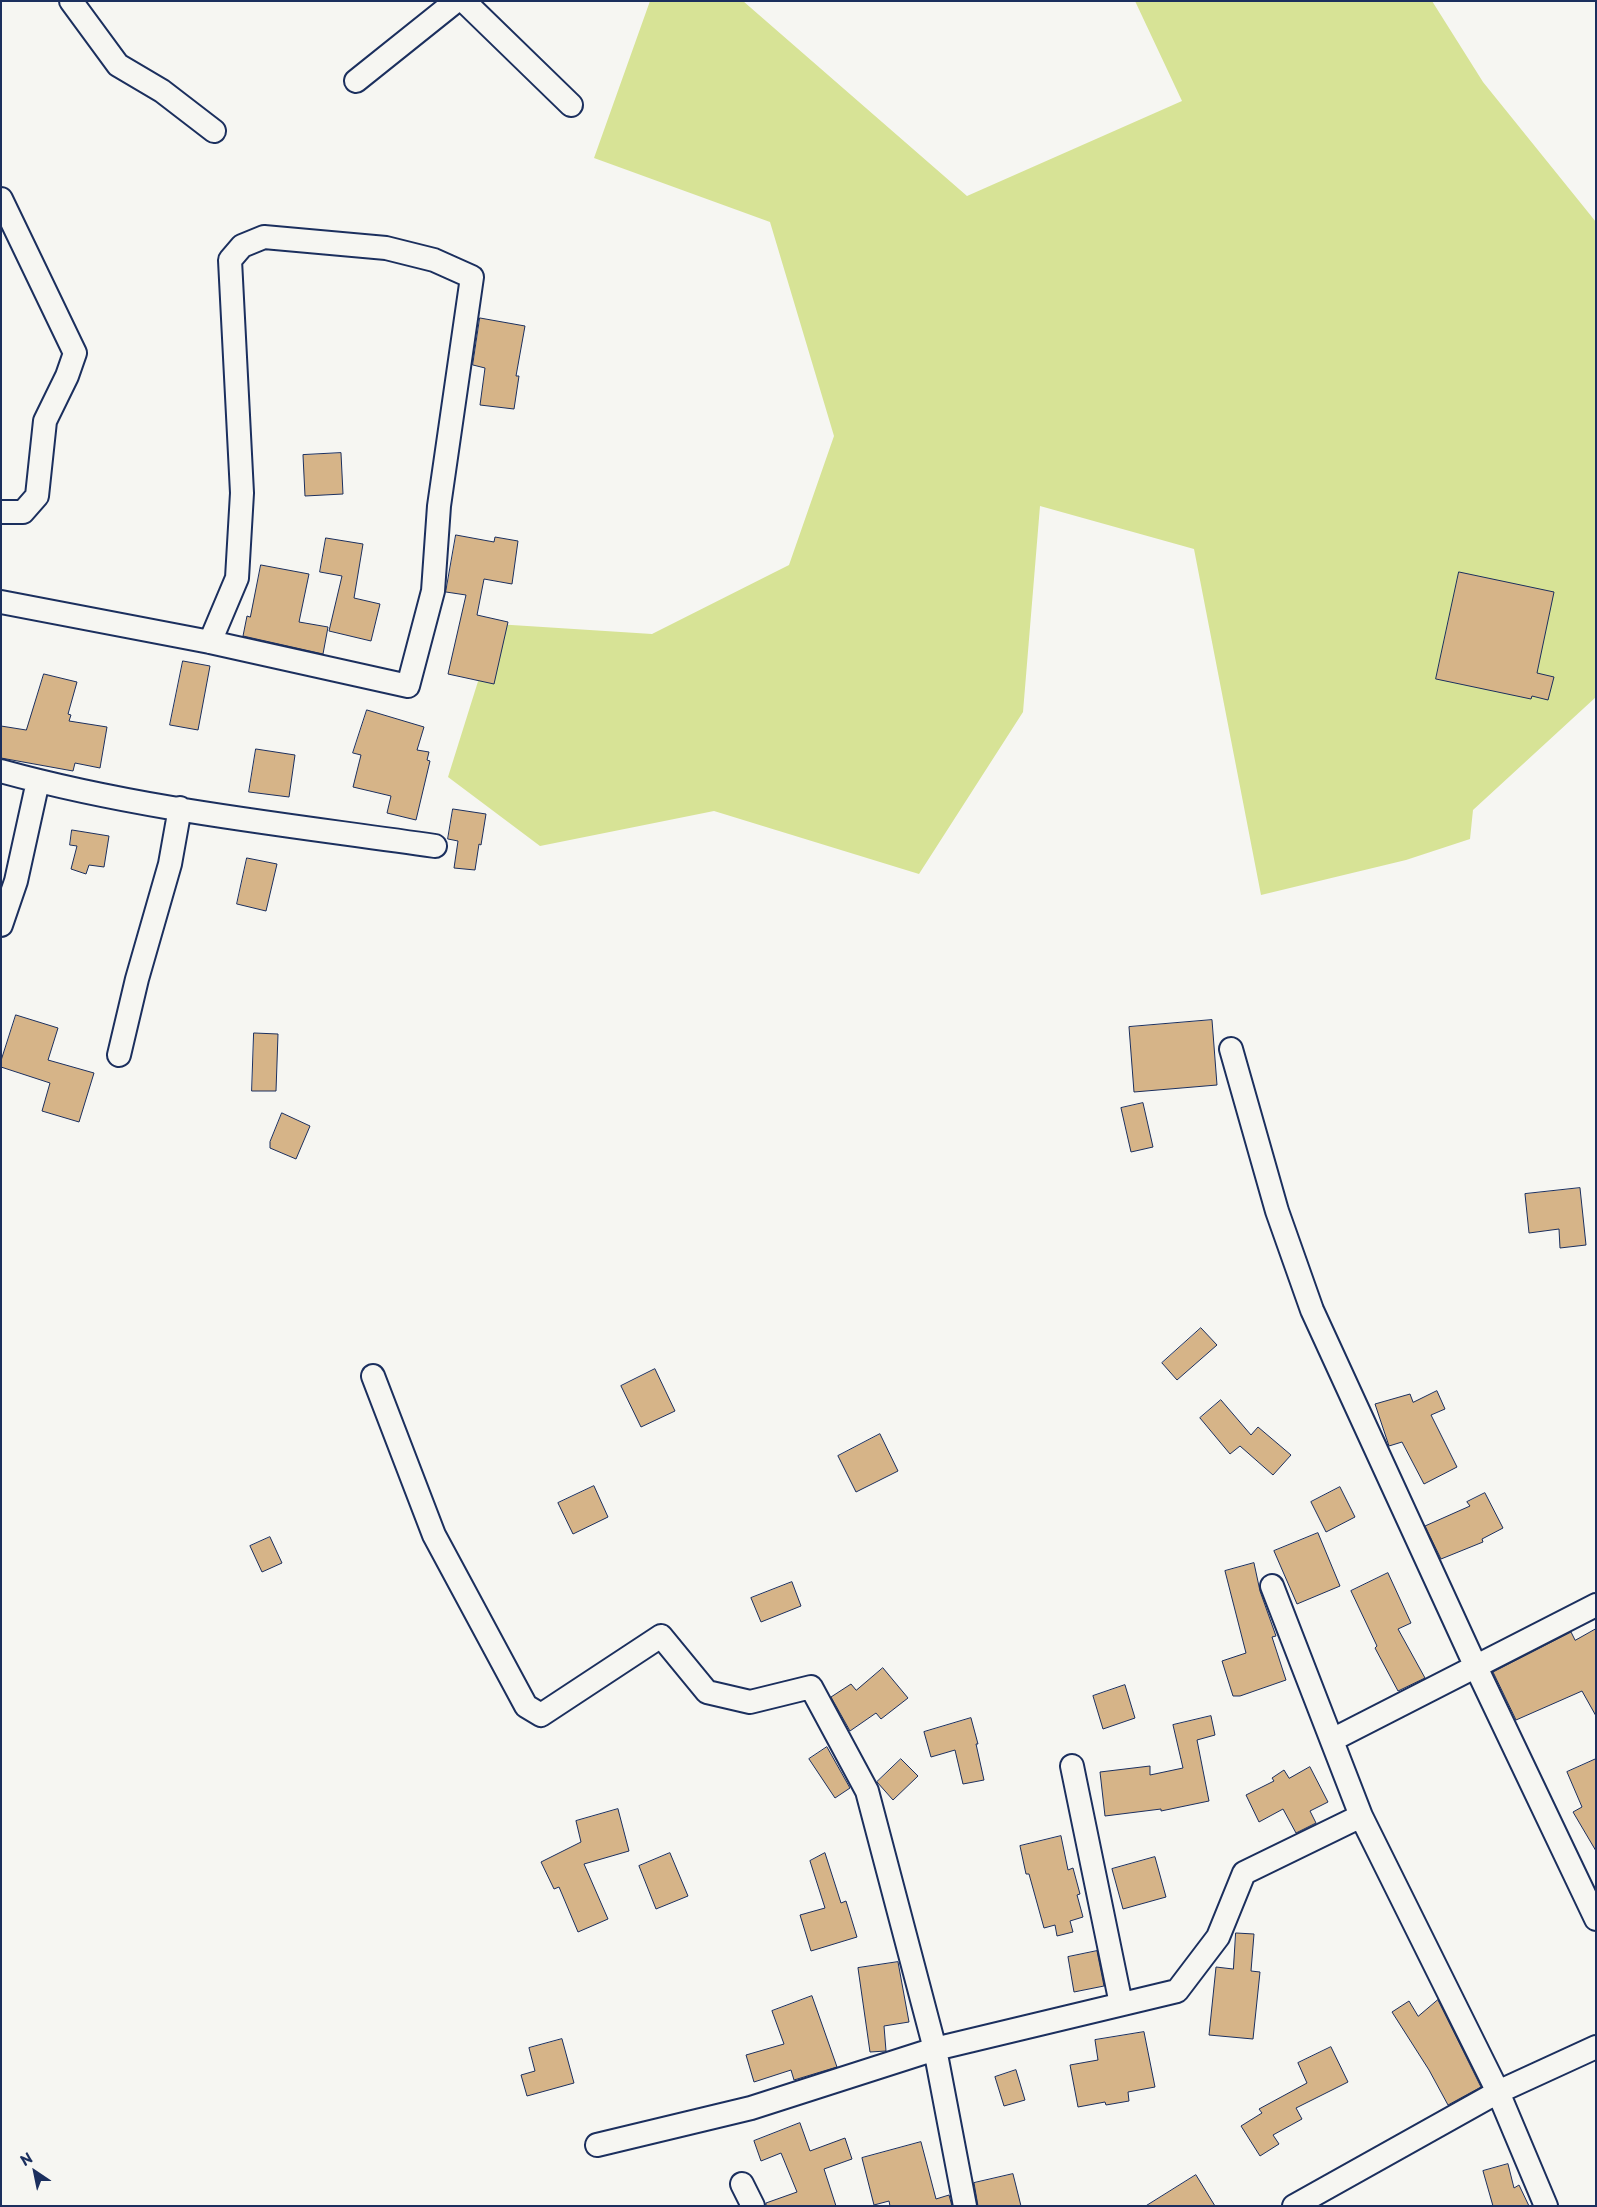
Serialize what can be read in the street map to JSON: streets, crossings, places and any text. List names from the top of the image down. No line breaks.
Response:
{"north":"top left"}
